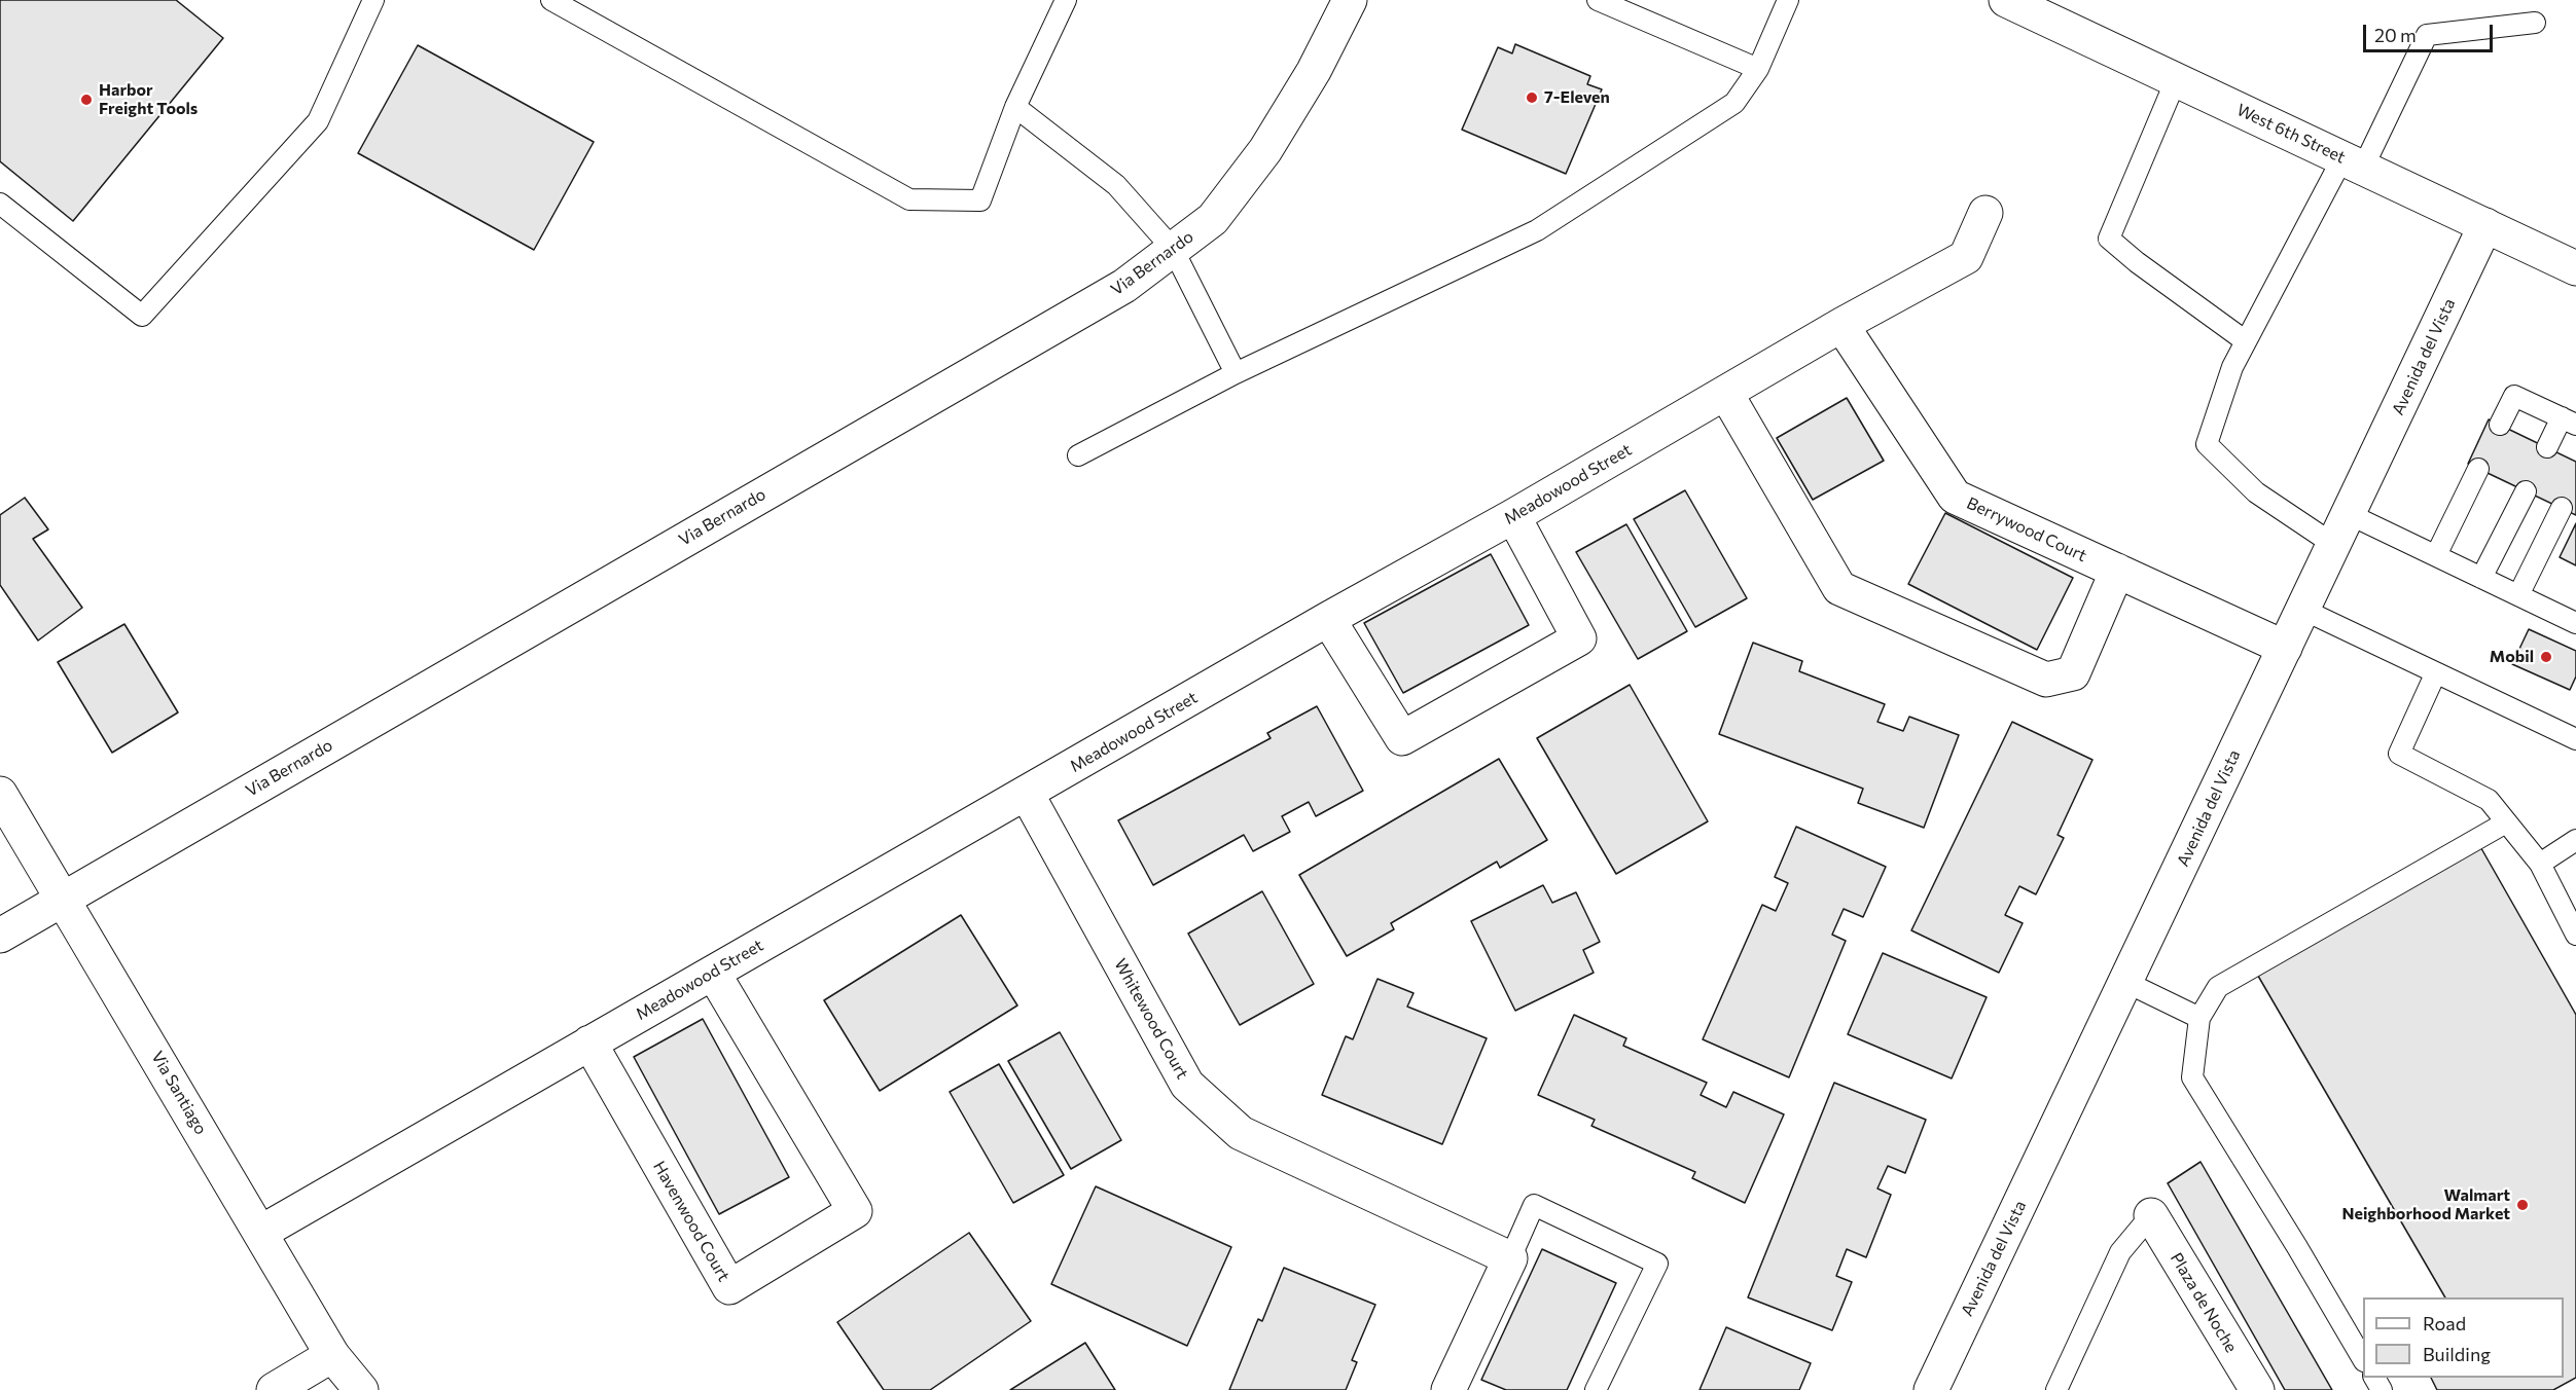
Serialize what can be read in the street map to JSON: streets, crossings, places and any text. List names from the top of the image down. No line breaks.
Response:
{"streets":{"street":["West 6th Street","Via Bernardo","Avenida del Vista","Meadowood Street","Berrywood Court","Whitewood Court","Via Santiago","Havenwood Court","Plaza de Noche"]},"crossings":[["West 6th Street","Avenida del Vista"],["Via Bernardo","Via Santiago"],["Avenida del Vista","Berrywood Court"],["Meadowood Street","Berrywood Court"],["Meadowood Street","Whitewood Court"],["Meadowood Street","Via Santiago"],["Meadowood Street","Havenwood Court"]],"places":["7-Eleven","Harbor Freight Tools","Mobil","Walmart Neighborhood Market"],"legend":["Road","Building"],"scale_bar":"20 m"}
